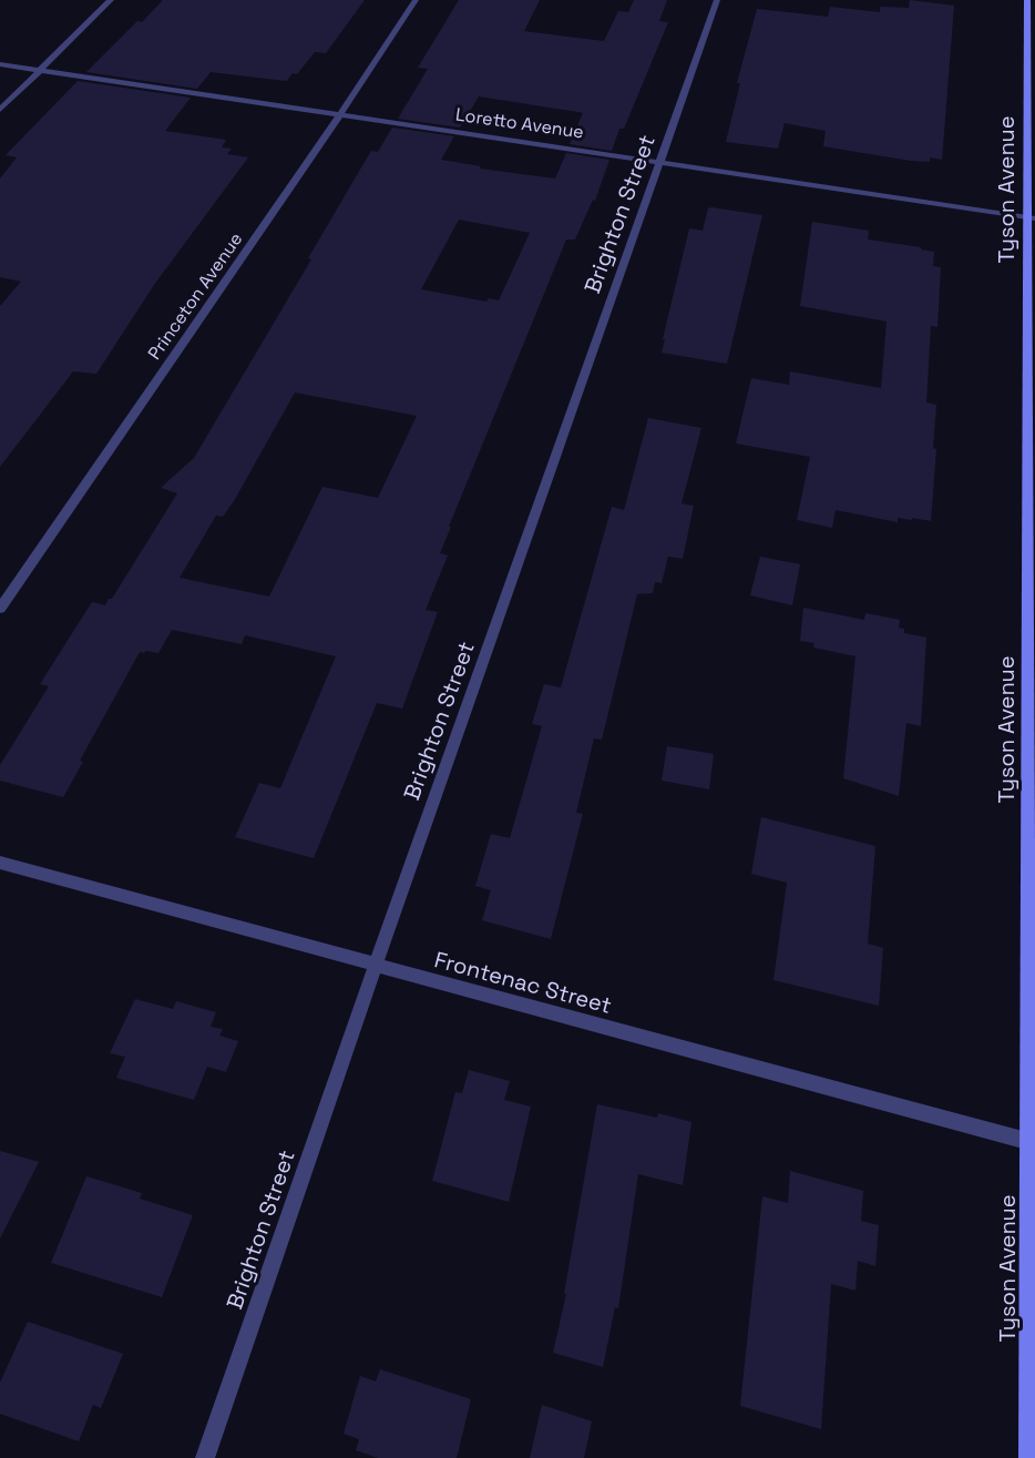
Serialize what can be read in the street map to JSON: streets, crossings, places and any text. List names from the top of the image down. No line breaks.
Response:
{"streets":{"street":["Loretto Avenue","Tyson Avenue","Brighton Street","Princeton Avenue","Frontenac Street"]},"crossings":[["Loretto Avenue","Tyson Avenue"],["Loretto Avenue","Brighton Street"],["Loretto Avenue","Princeton Avenue"],["Tyson Avenue","Frontenac Street"],["Brighton Street","Frontenac Street"]]}
